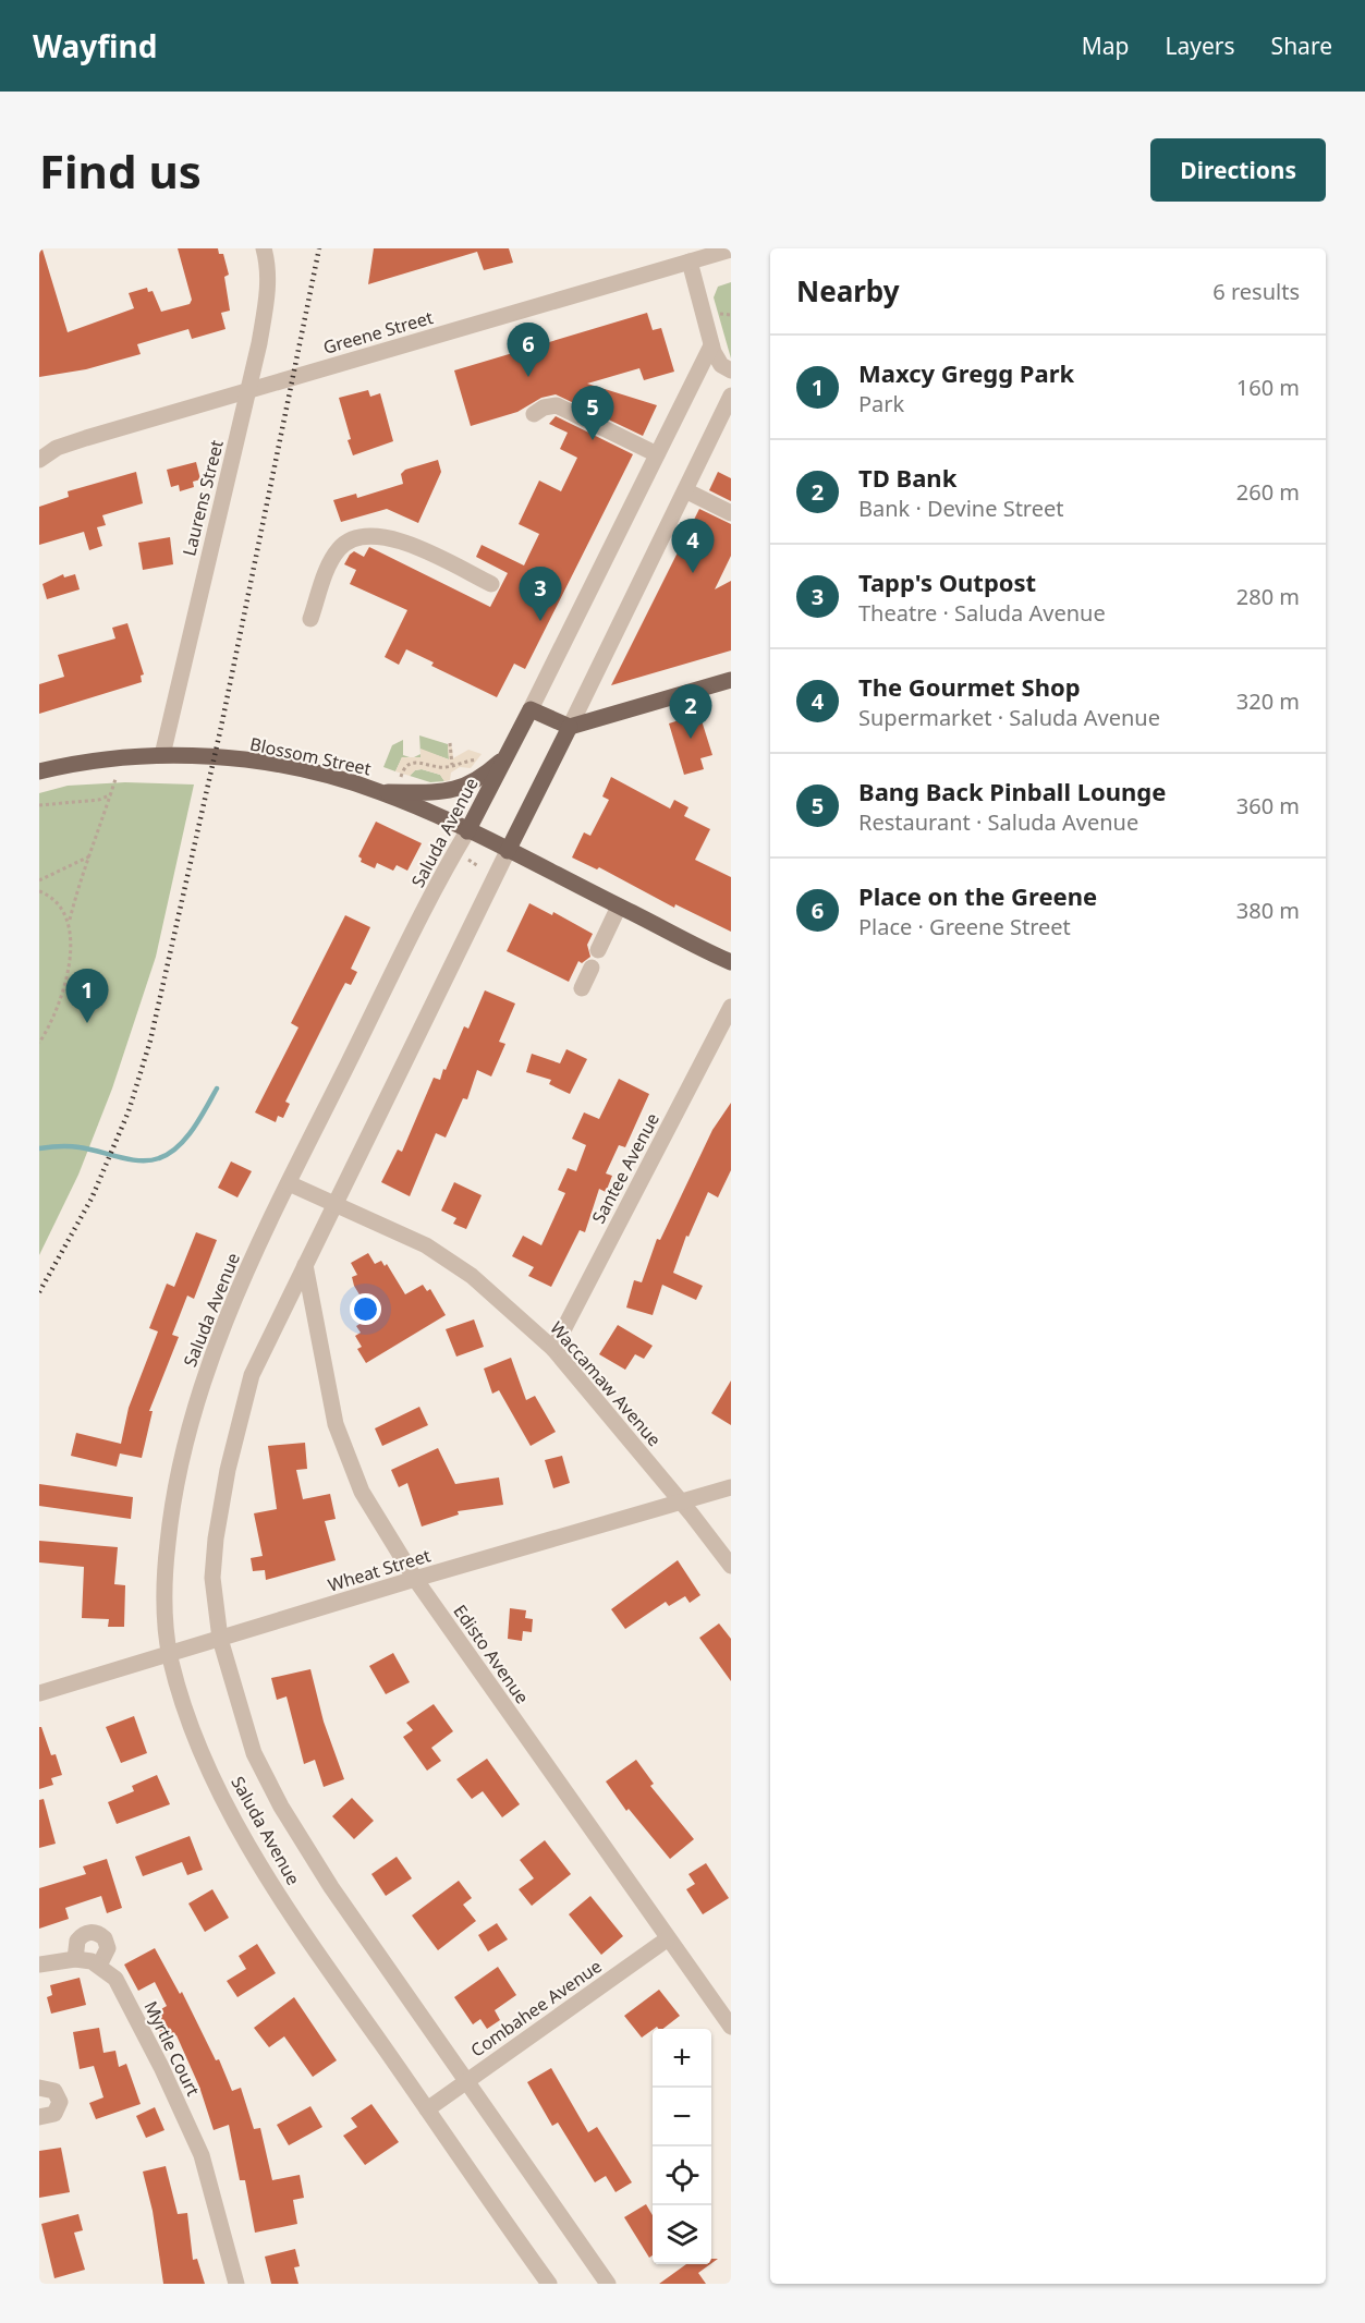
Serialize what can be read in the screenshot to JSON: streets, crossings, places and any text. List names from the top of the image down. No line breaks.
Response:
{"streets":{"main road":["Blossom Street","Saluda Avenue"],"street":["Greene Street","Laurens Street","Santee Avenue","Waccamaw Avenue","Wheat Street","Edisto Avenue","Combahee Avenue","Myrtle Court"]},"crossings":[["Greene Street","Laurens Street"],["Laurens Street","Blossom Street"],["Blossom Street","Saluda Avenue"],["Saluda Avenue","Waccamaw Avenue"],["Saluda Avenue","Wheat Street"],["Saluda Avenue","Edisto Avenue"],["Saluda Avenue","Combahee Avenue"],["Santee Avenue","Waccamaw Avenue"],["Waccamaw Avenue","Wheat Street"],["Wheat Street","Edisto Avenue"],["Edisto Avenue","Combahee Avenue"]],"page":{"header":"Wayfind","nav":["Map","Layers","Share"],"buttons":"Directions","title":"Find us","heading":["Nearby","6 results"],"pins":["6","5","4","3","2","1"],"list":[{"mark":"1","name":"Maxcy Gregg Park","note":"Park","value":"160 m"},{"mark":"2","name":"TD Bank","note":"Bank · Devine Street","value":"260 m"},{"mark":"3","name":"Tapp's Outpost","note":"Theatre · Saluda Avenue","value":"280 m"},{"mark":"4","name":"The Gourmet Shop","note":"Supermarket · Saluda Avenue","value":"320 m"},{"mark":"5","name":"Bang Back Pinball Lounge","note":"Restaurant · Saluda Avenue","value":"360 m"},{"mark":"6","name":"Place on the Greene","note":"Place · Greene Street","value":"380 m"}],"map_buttons":["+","−"]}}
